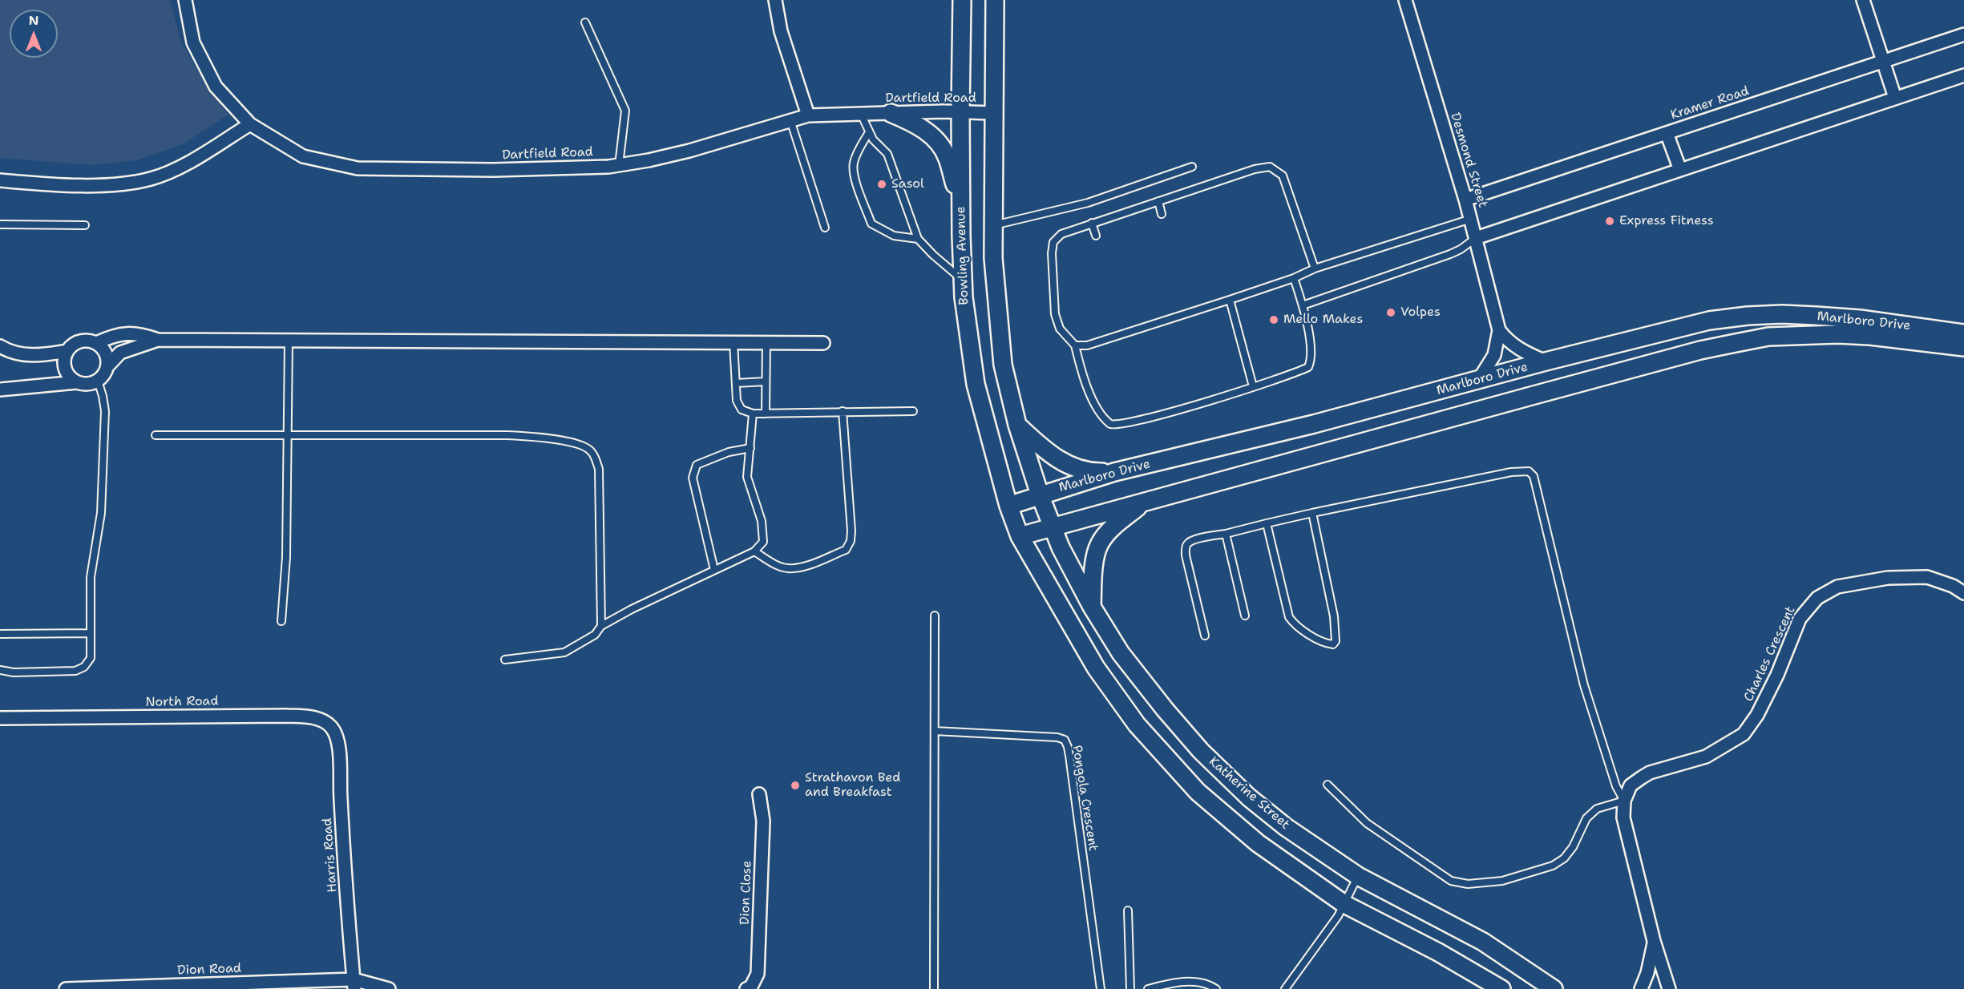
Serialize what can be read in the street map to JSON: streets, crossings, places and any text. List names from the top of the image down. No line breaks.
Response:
{"streets":{"main road":["Bowling Avenue","Marlboro Drive","Katherine Street"],"street":["Dartfield Road","Kramer Road","Desmond Street","Charles Crescent","North Road","Harris Road","Dion Close","Dion Road"],"lane":["Pongola Crescent"]},"crossings":[["Dartfield Road","Bowling Avenue"],["Kramer Road","Desmond Street"],["Desmond Street","Marlboro Drive"],["Bowling Avenue","Marlboro Drive"],["Marlboro Drive","Katherine Street"],["North Road","Harris Road"],["Harris Road","Dion Road"]],"places":["Sasol","Express Fitness","Volpes","Mello Makes","Strathavon Bed and Breakfast"],"north":"top"}
